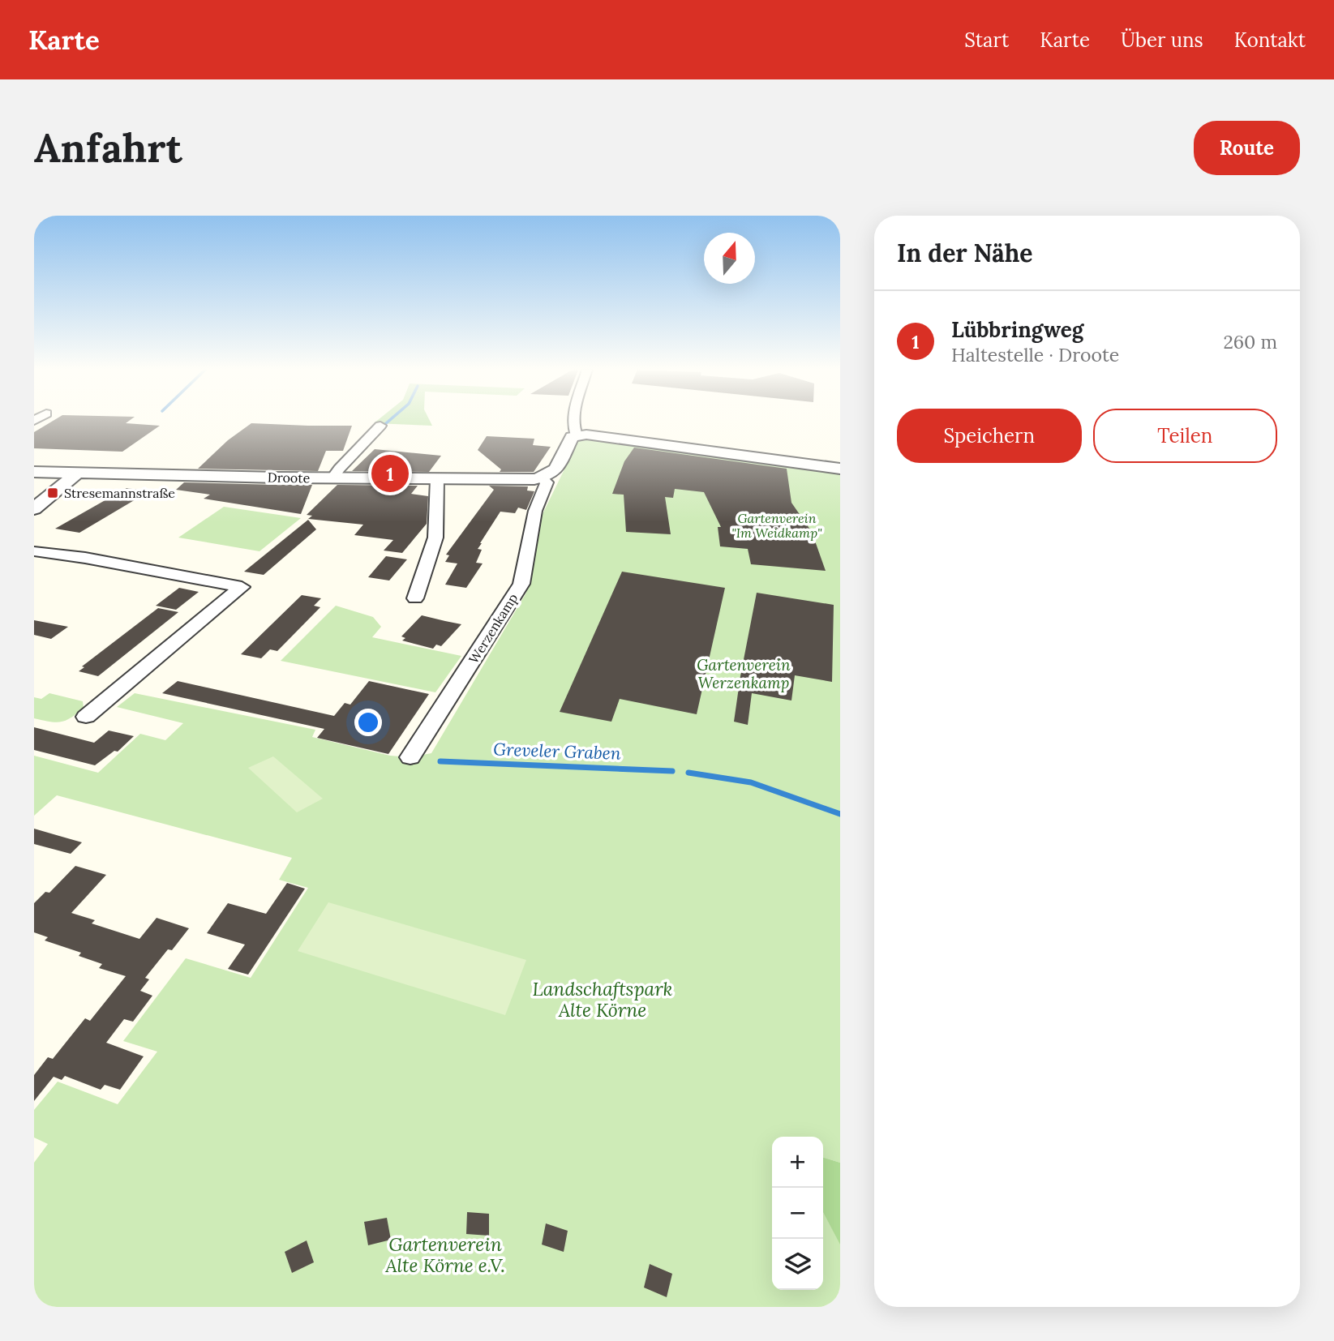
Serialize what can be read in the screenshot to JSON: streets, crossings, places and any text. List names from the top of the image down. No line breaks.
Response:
{"streets":{"street":["Droote","Werzenkamp"]},"crossings":[["Droote","Werzenkamp"]],"water":["Greveler Graben"],"parks":["Gartenverein \"Im Weidkamp\"","Gartenverein Werzenkamp","Landschaftspark Alte Körne","Gartenverein Alte Körne e.V."],"places":{"transit":["Stresemannstraße"]},"north":"top","page":{"header":"Karte","nav":["Start","Karte","Über uns","Kontakt"],"buttons":["Route",["Speichern","Teilen"]],"title":"Anfahrt","heading":"In der Nähe","list":[{"mark":"1","name":"Lübbringweg","note":"Haltestelle · Droote","value":"260 m"}],"pins":"1","map_buttons":["+","−"]}}
